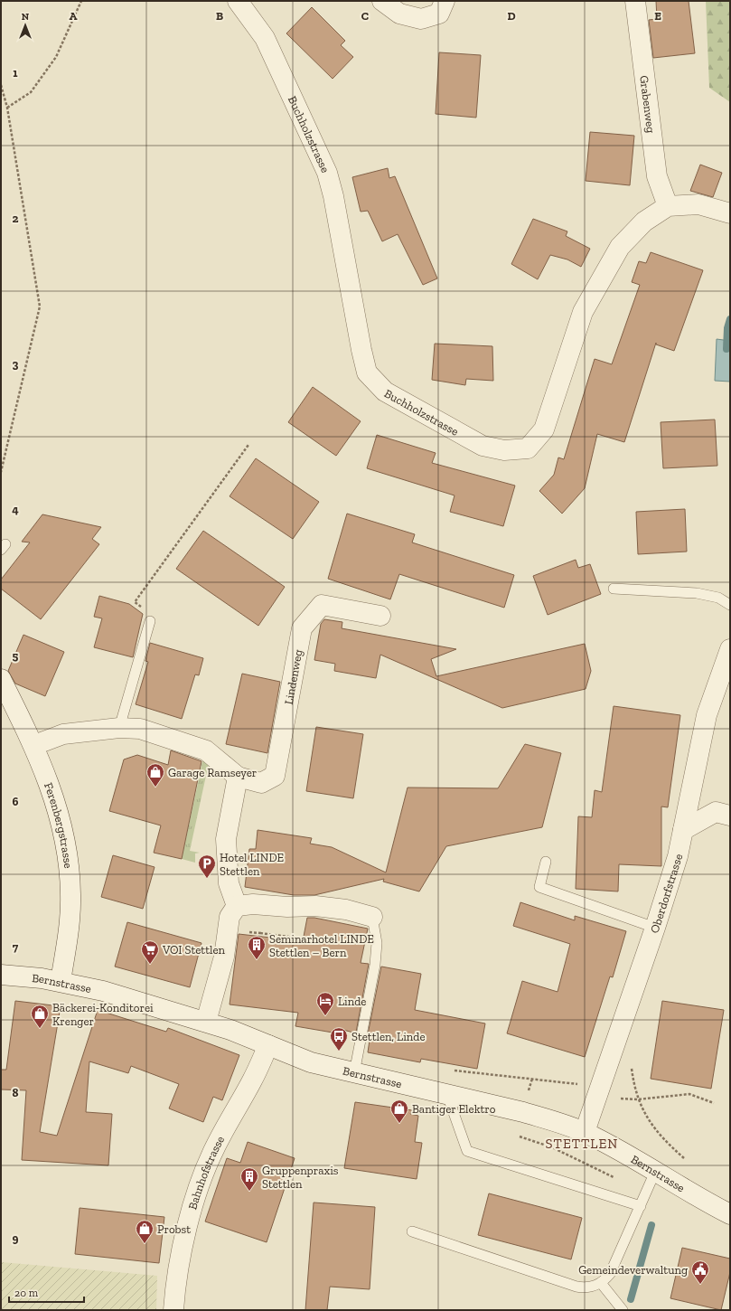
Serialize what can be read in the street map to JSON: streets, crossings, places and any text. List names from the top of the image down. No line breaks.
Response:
{"streets":{"street":["Grabenweg","Buchholzstrasse","Lindenweg","Ferenbergstrasse","Oberdorfstrasse","Bernstrasse","Bahnhofstrasse"]},"crossings":[["Grabenweg","Buchholzstrasse"],["Lindenweg","Ferenbergstrasse"],["Ferenbergstrasse","Bernstrasse"],["Oberdorfstrasse","Bernstrasse"],["Bernstrasse","Bahnhofstrasse"]],"districts":["STETTLEN"],"places":{"shop":["Garage Ramseyer","Bäckerei-Konditorei Krenger","Bantiger Elektro","Probst"],"parking":["Hotel LINDE Stettlen"],"building":["Seminarhotel LINDE Stettlen – Bern","Gruppenpraxis Stettlen"],"supermarket":["VOI Stettlen"],"hotel":["Linde"],"bus stop":["Stettlen, Linde"],"public building":["Gemeindeverwaltung"]},"scale_bar":"20 m","north":"top","grid":{"columns":["A","B","C","D","E"],"rows":["1","2","3","4","5","6","7","8","9"]}}
